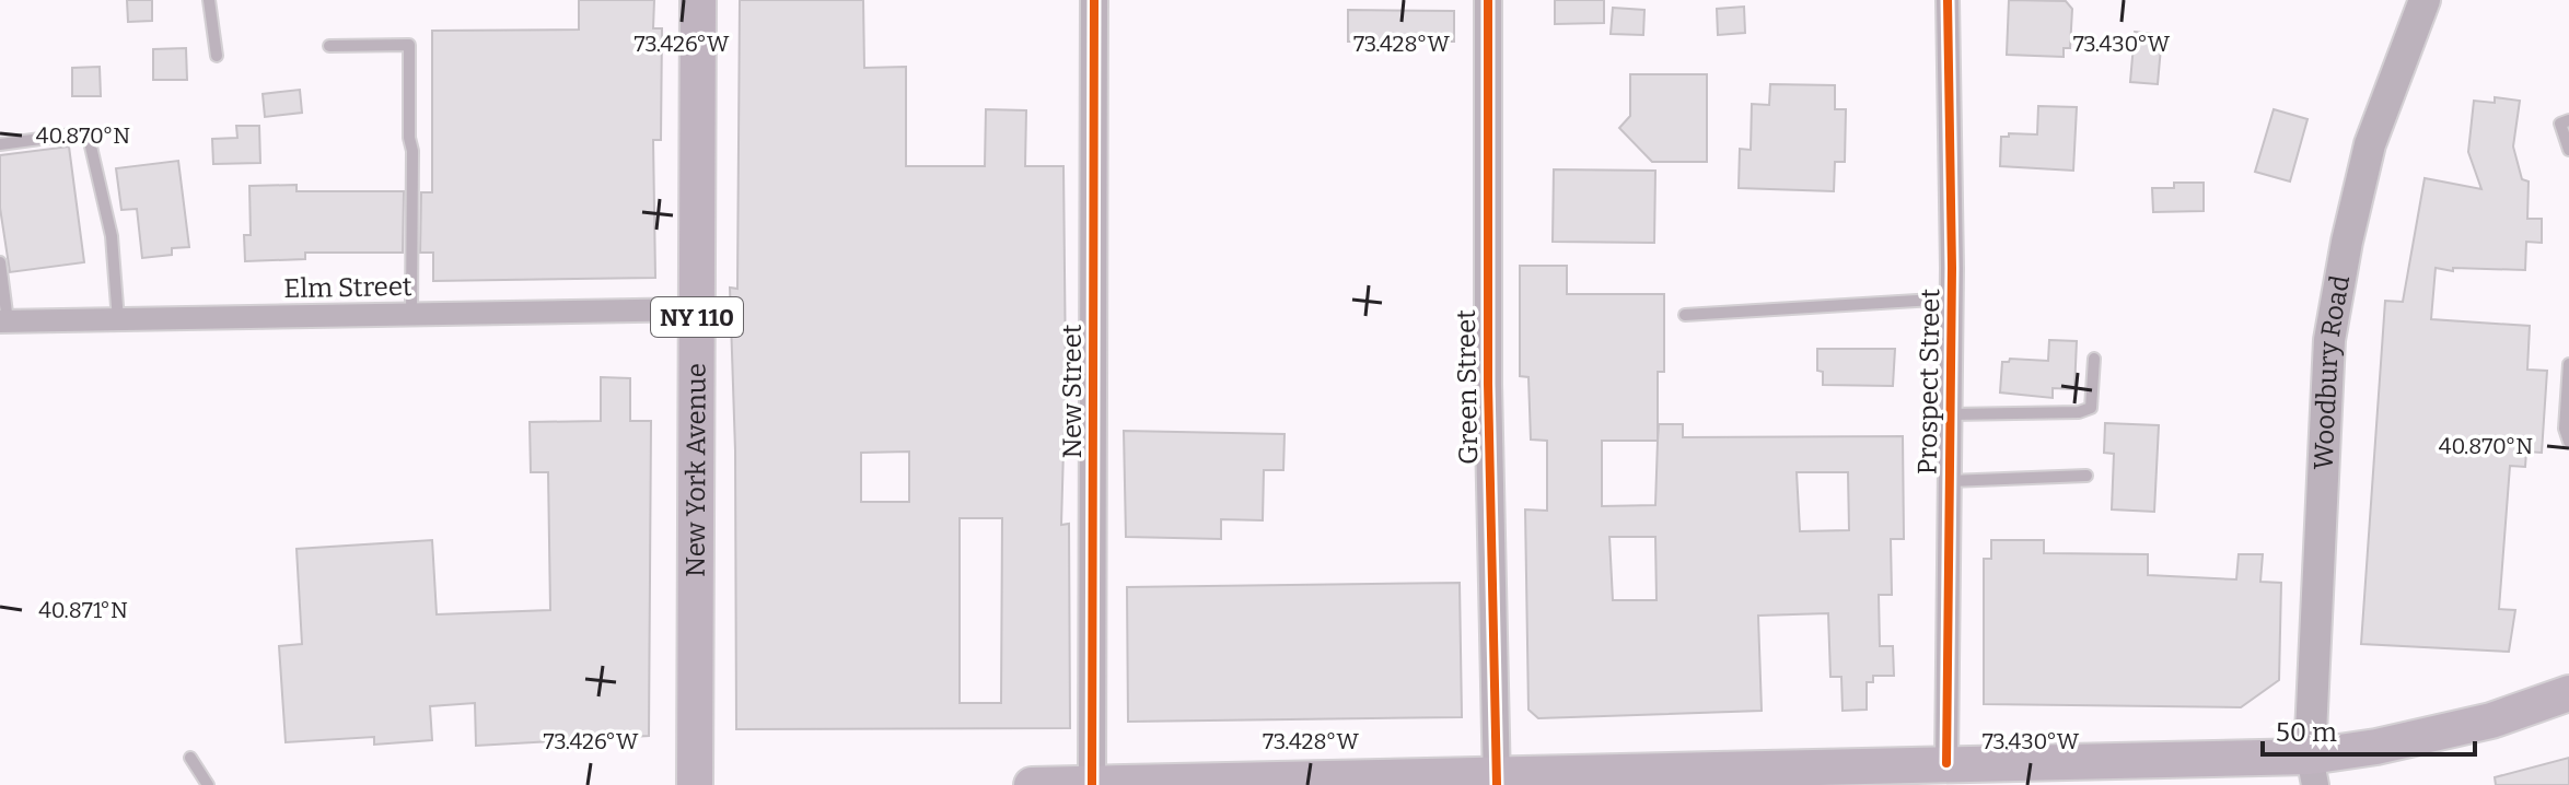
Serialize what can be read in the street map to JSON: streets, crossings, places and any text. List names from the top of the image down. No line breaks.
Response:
{"streets":{"main road":["NY 110","Woodbury Road","New York Avenue"],"street":["Elm Street","Prospect Street","Green Street","New Street"]},"crossings":[["Elm Street","New York Avenue"]],"scale_bar":"50 m","coordinates":["73.426°W","73.428°W","73.430°W","40.870°N","40.871°N"]}
